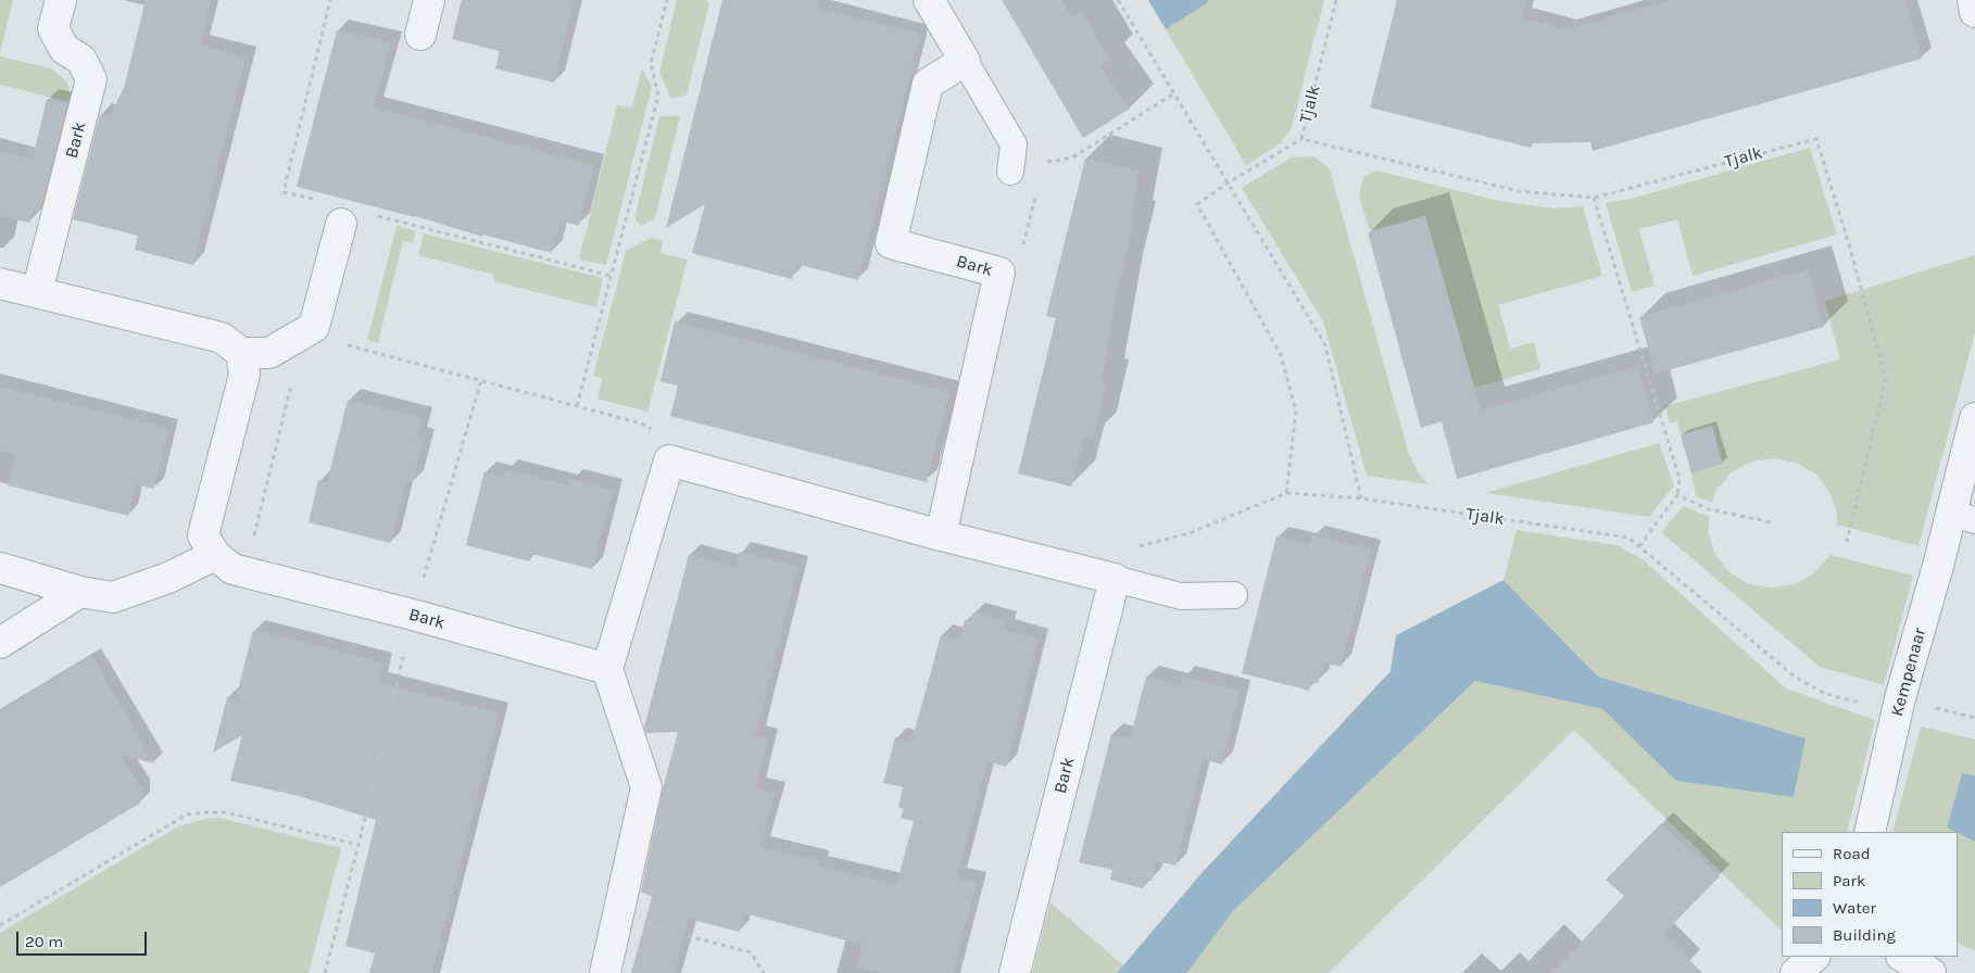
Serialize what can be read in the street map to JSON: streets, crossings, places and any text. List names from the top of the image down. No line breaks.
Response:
{"streets":{"street":["Bark","Kempenaar"],"path":["Tjalk"]},"crossings":[["Tjalk","Kempenaar"]],"legend":["Road","Park","Water","Building"],"scale_bar":"20 m"}
